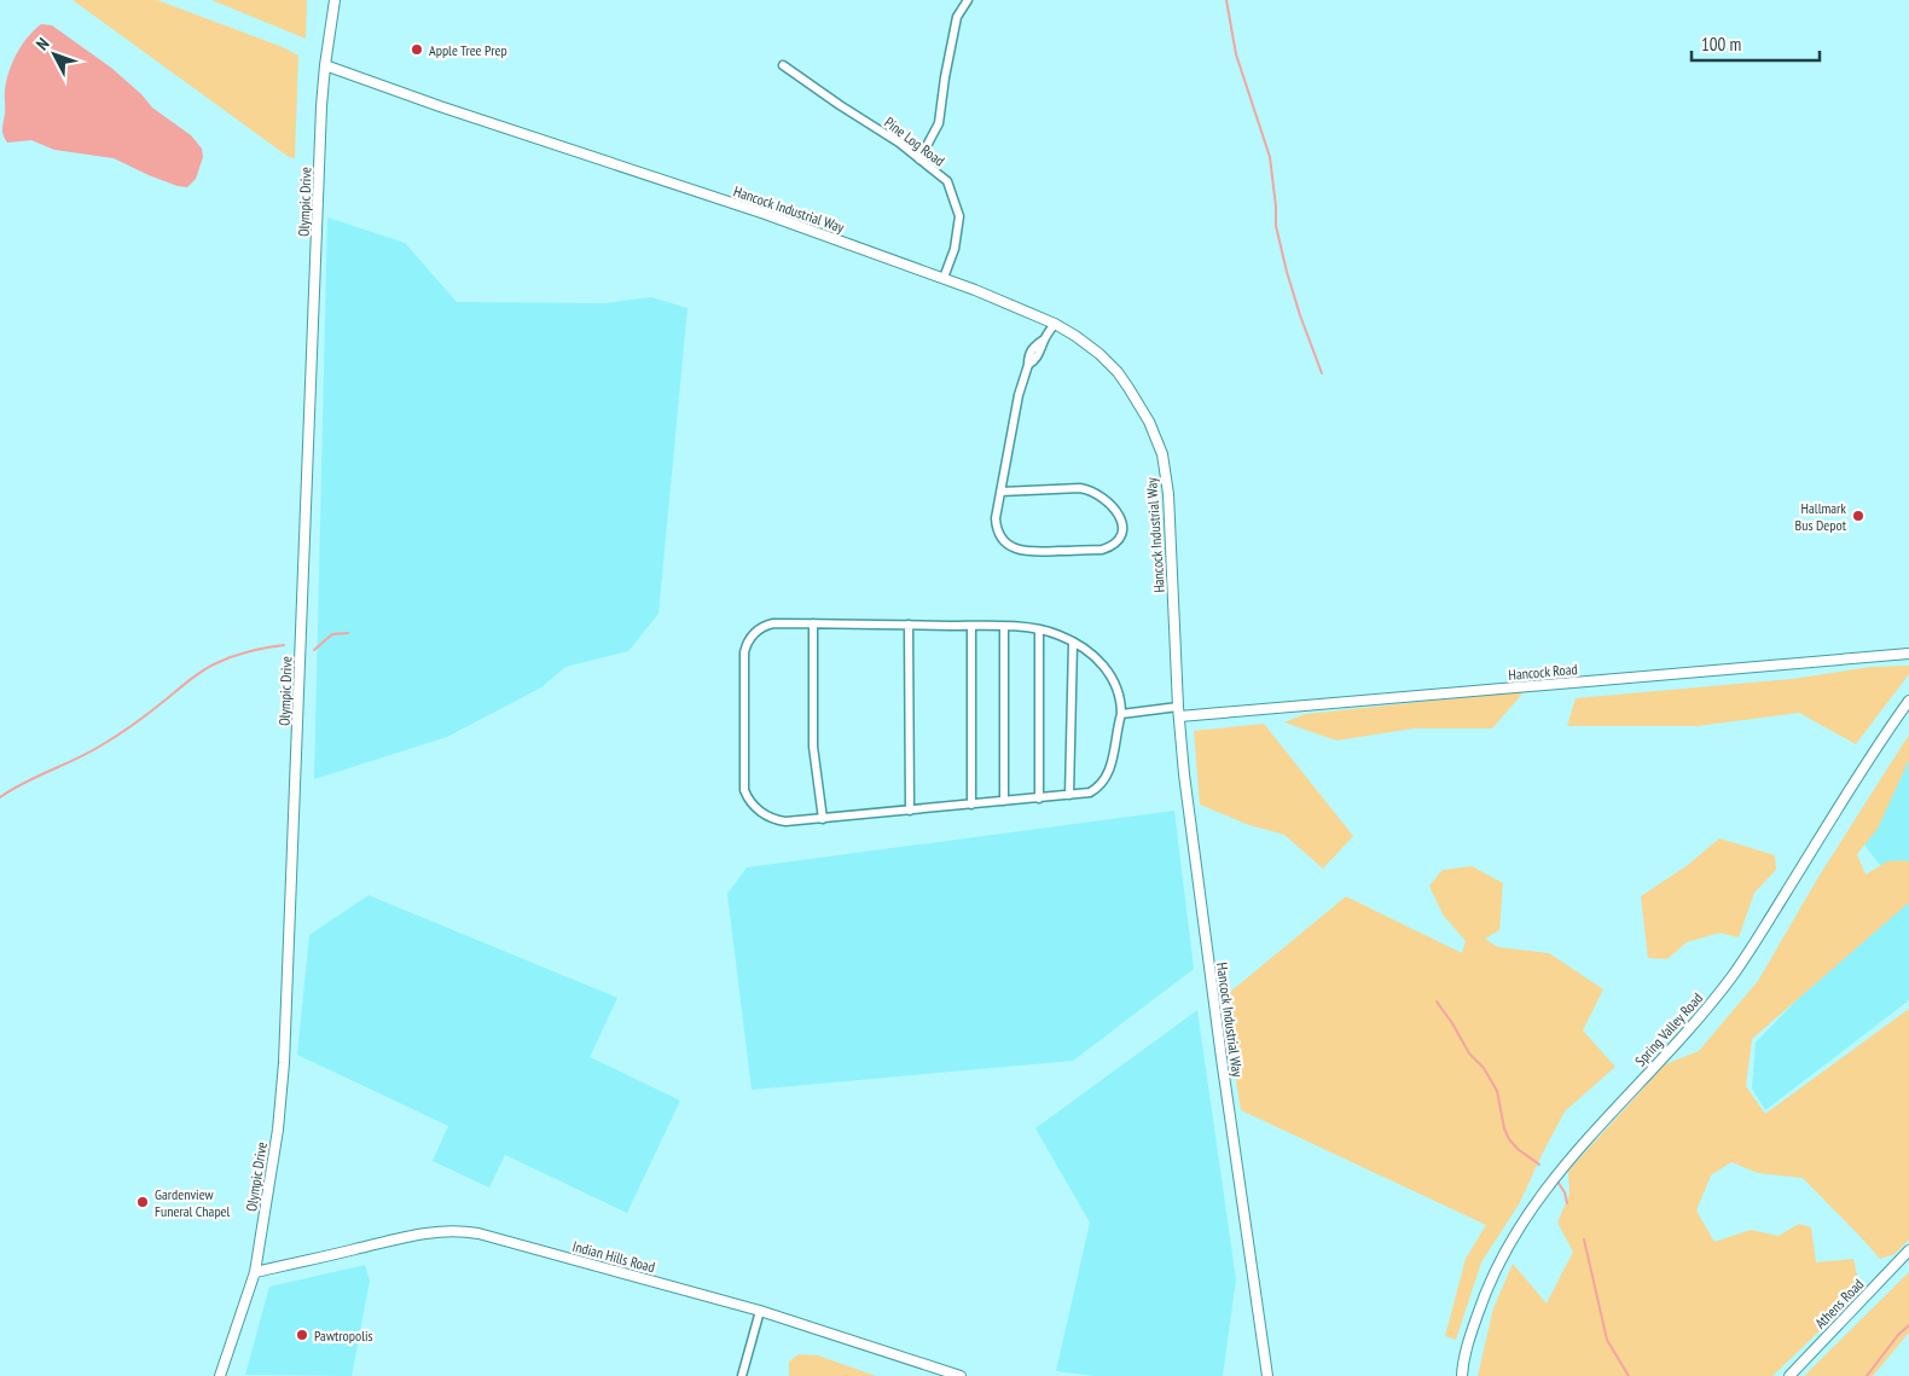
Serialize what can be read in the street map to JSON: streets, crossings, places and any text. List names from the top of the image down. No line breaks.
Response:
{"streets":{"street":["Pine Log Road","Olympic Drive","Hancock Industrial Way","Hancock Road","Spring Valley Road","Indian Hills Road","Athens Road"]},"crossings":[["Pine Log Road","Hancock Industrial Way"],["Olympic Drive","Hancock Industrial Way"],["Olympic Drive","Indian Hills Road"],["Hancock Industrial Way","Hancock Road"]],"places":["Apple Tree Prep","Hallmark Bus Depot","Gardenview Funeral Chapel","Pawtropolis"],"scale_bar":"100 m","north":"top left"}
